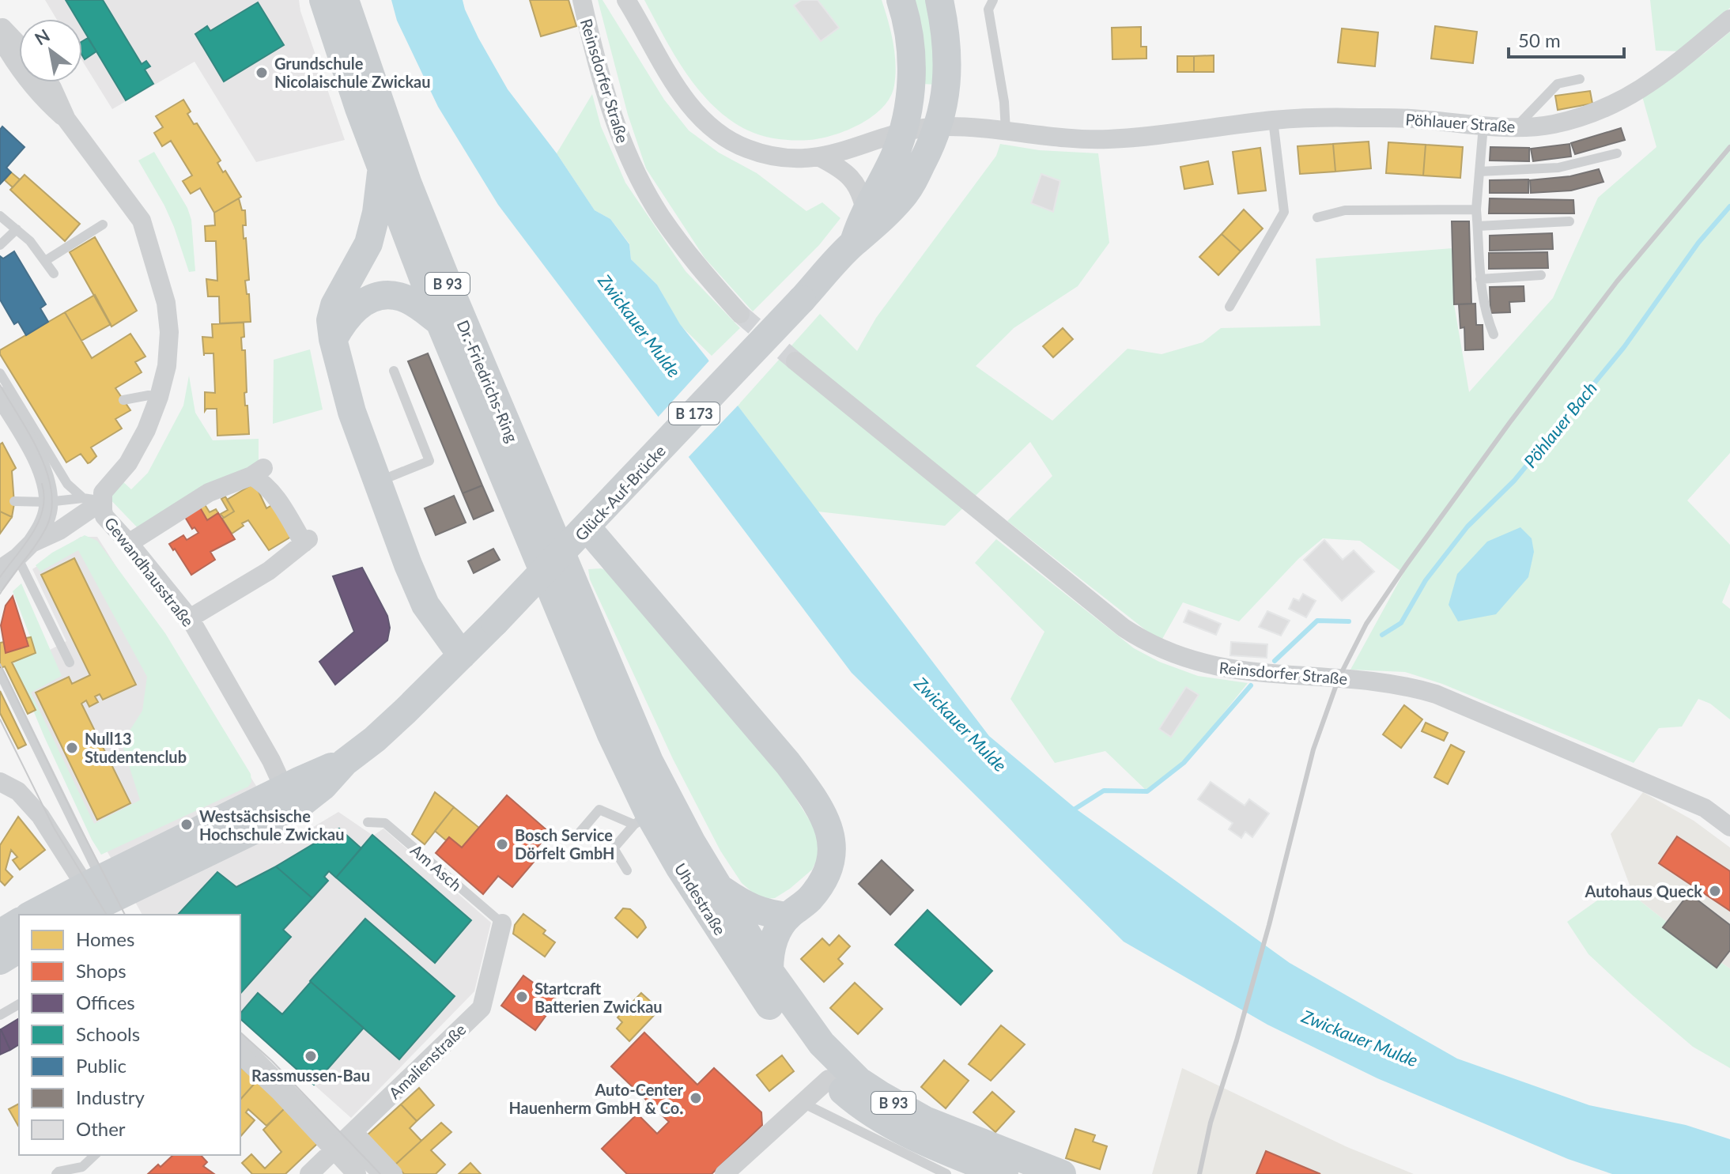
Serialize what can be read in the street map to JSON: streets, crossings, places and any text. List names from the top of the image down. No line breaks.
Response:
{"streets":{"main road":["B 93","Dr.-Friedrichs-Ring","B 173","Glück-Auf-Brücke","Uhdestraße"],"street":["Reinsdorfer Straße","Pöhlauer Straße","Gewandhausstraße","Amalienstraße"],"lane":["Am Asch"]},"crossings":[["Pöhlauer Straße","B 173"],["Dr.-Friedrichs-Ring","Uhdestraße"],["B 173","Glück-Auf-Brücke"],["B 173","Gewandhausstraße"],["Am Asch","Amalienstraße"]],"water":["Zwickauer Mulde","Pöhlauer Bach"],"places":["Grundschule Nicolaischule Zwickau","Null13 Studentenclub","Westsächsische Hochschule Zwickau","Bosch Service Dörfelt GmbH","Autohaus Queck","Startcraft Batterien Zwickau","Rassmussen-Bau","Auto-Center Hauenherm GmbH & Co."],"legend":["Homes","Shops","Offices","Schools","Public","Industry","Other"],"scale_bar":"50 m","north":"top left"}
